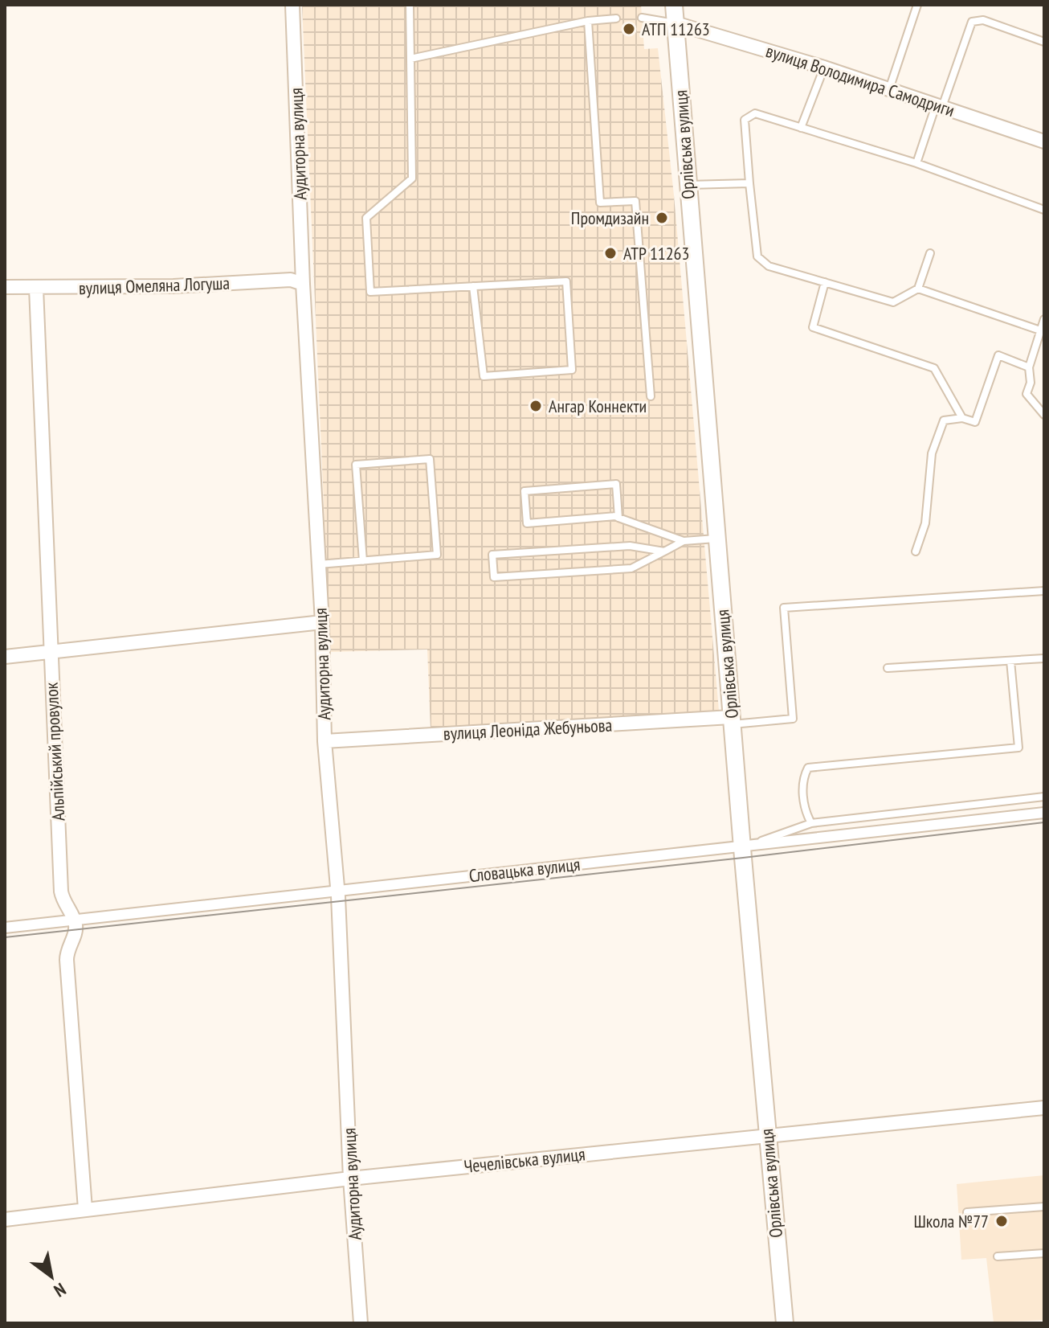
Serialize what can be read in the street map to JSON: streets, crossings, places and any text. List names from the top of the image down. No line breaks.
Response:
{"streets":{"street":["вулиця Володимира Самодриги","Аудиторна вулиця","Орлівська вулиця","вулиця Омеляна Логуша","вулиця Леоніда Жебуньова","Альпійський провулок","Словацька вулиця","Чечелівська вулиця"]},"crossings":[["вулиця Володимира Самодриги","Орлівська вулиця"],["Аудиторна вулиця","вулиця Омеляна Логуша"],["Аудиторна вулиця","вулиця Леоніда Жебуньова"],["Аудиторна вулиця","Словацька вулиця"],["Аудиторна вулиця","Чечелівська вулиця"],["Орлівська вулиця","вулиця Леоніда Жебуньова"],["Орлівська вулиця","Словацька вулиця"],["Орлівська вулиця","Чечелівська вулиця"],["вулиця Омеляна Логуша","Альпійський провулок"],["Альпійський провулок","Словацька вулиця"]],"places":["АТП 11263","Промдизайн","ATP 11263","Ангар Коннекти","Школа №77"],"north":"bottom right"}
